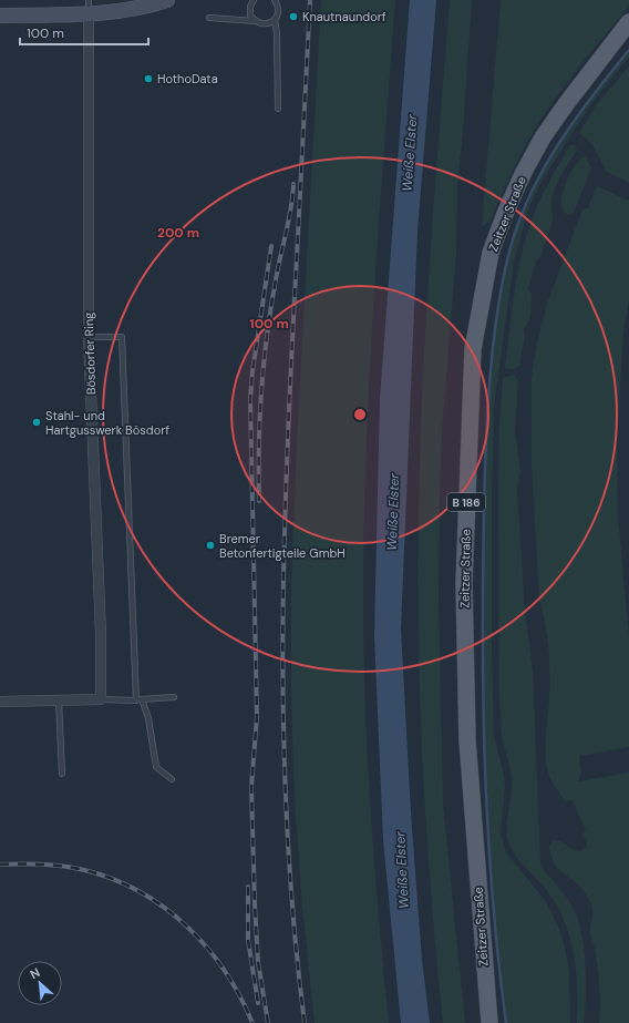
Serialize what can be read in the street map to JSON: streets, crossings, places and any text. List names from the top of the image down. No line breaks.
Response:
{"streets":{"main road":["Zeitzer Straße","B 186"],"street":["Bösdorfer Ring"]},"water":["Weiße Elster"],"places":["Knautnaundorf","HothoData","Stahl- und Hartgusswerk Bösdorf","Bremer Betonfertigteile GmbH"],"scale_bar":"100 m","north":"top left","rings":["200 m","100 m"]}
